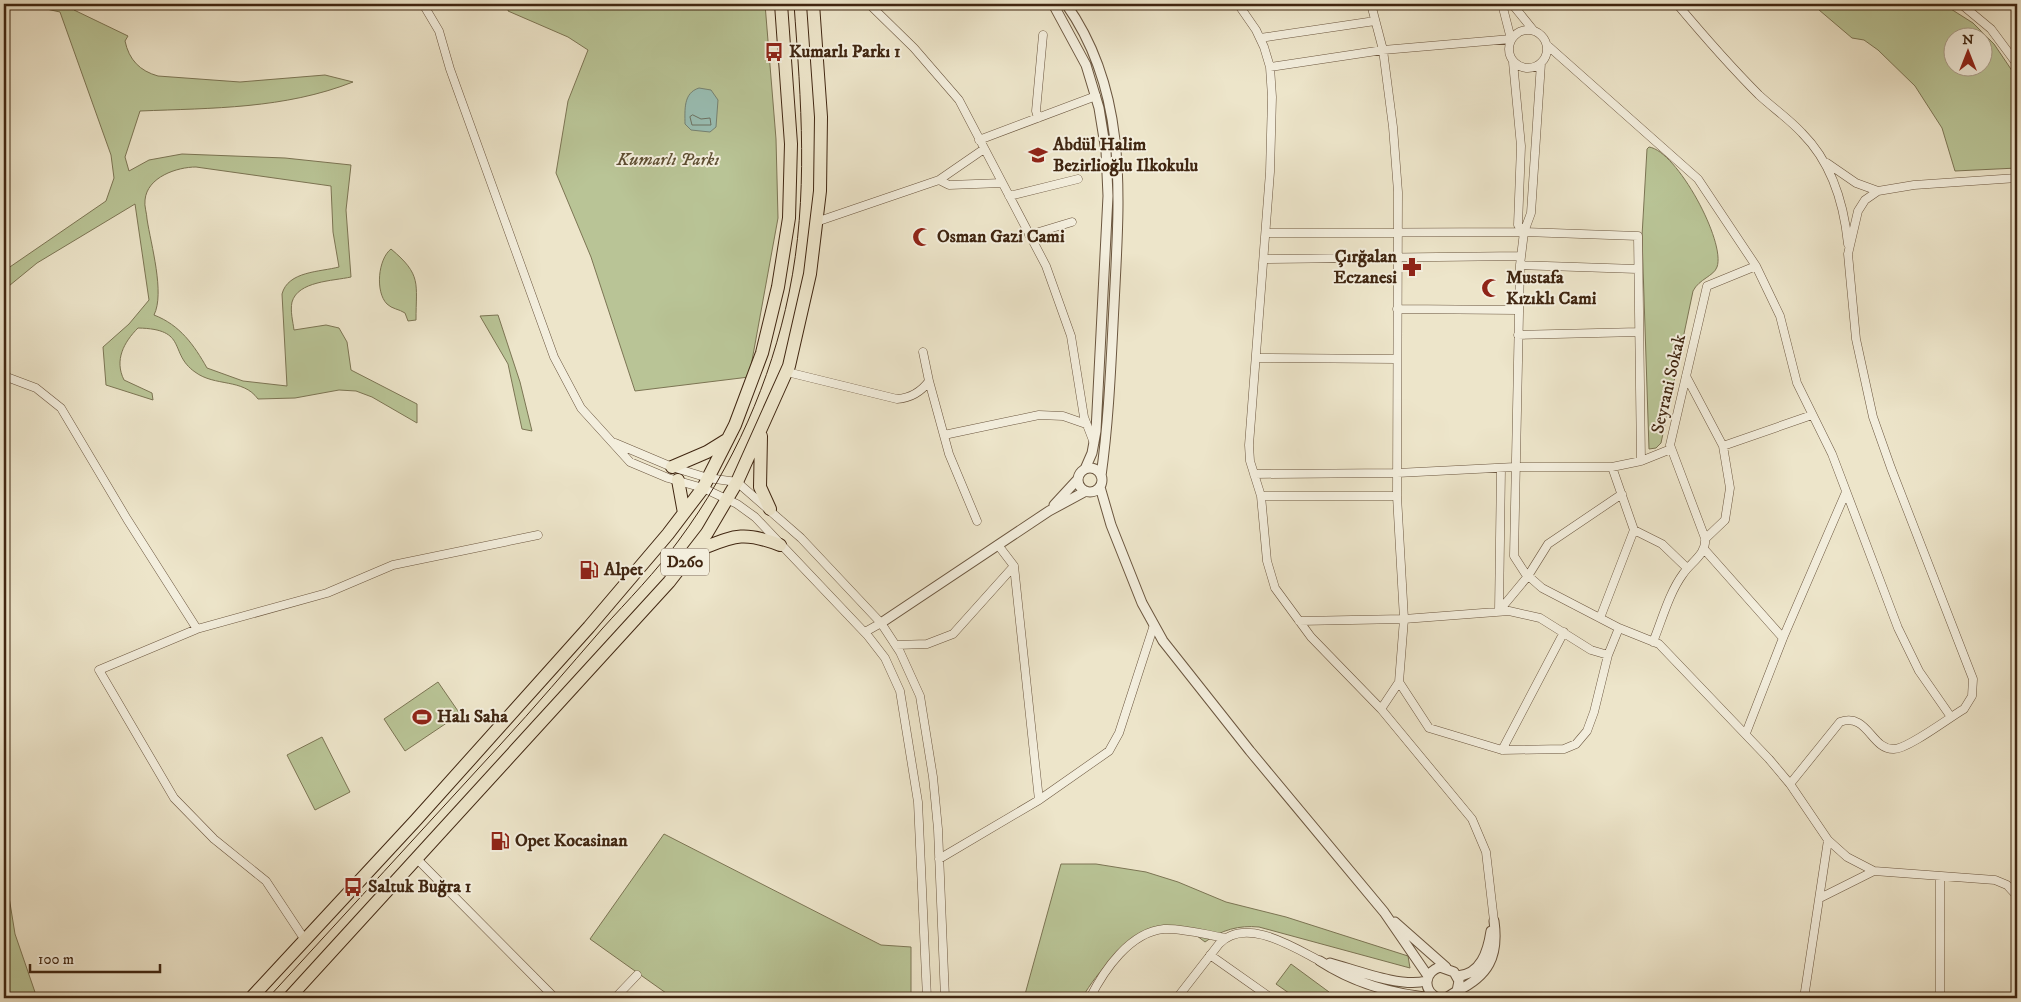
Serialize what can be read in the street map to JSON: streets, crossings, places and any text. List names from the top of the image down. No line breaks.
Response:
{"streets":{"highway":["D260"],"street":["Seyrani Sokak"]},"parks":["Kumarlı Parkı"],"places":{"bus stop":["Kumarlı Parkı 1","Saltuk Buğra 1"],"school or university":["Abdül Halim Bezirlioğlu Ilkokulu"],"mosque":["Osman Gazi Cami","Mustafa Kızıklı Cami"],"pharmacy":["Çırğalan Eczanesi"],"fuel station":["Alpet","Opet Kocasinan"],"sports":["Halı Saha"]},"scale_bar":"100 m","north":"top"}
